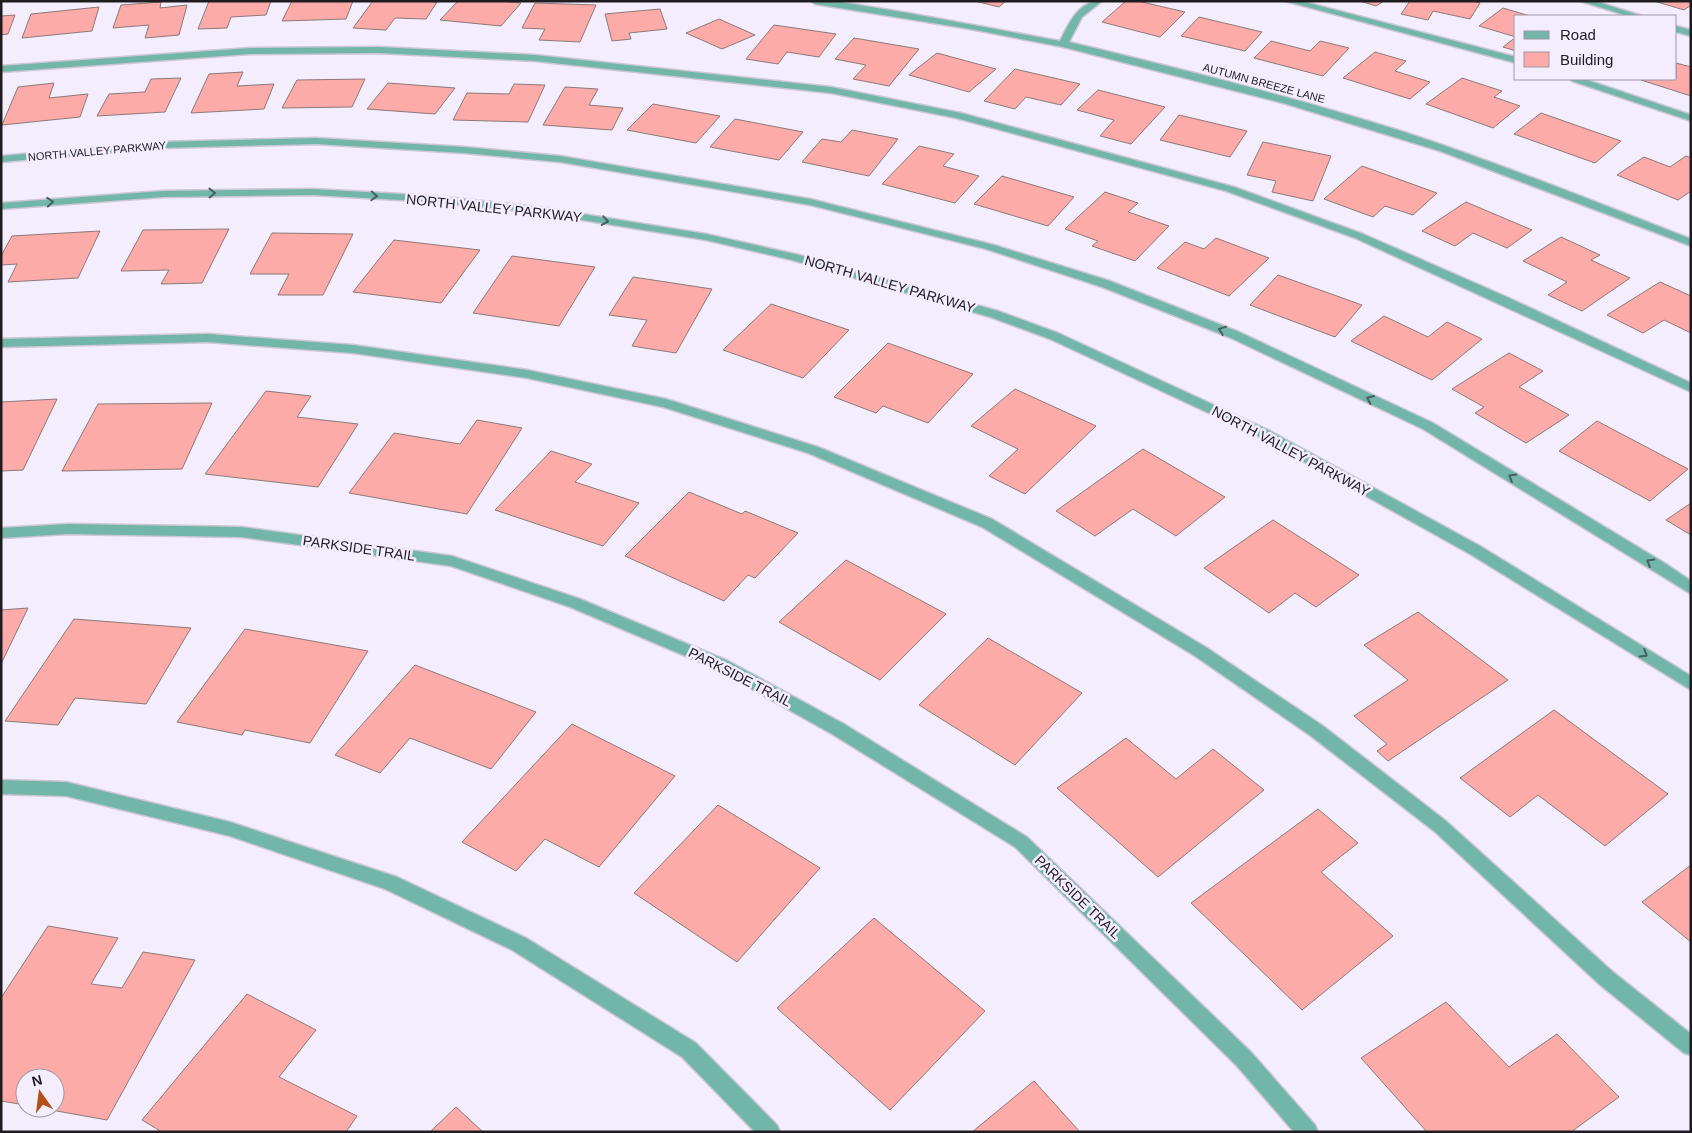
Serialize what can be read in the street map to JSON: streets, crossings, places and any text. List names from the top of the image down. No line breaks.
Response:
{"streets":{"street":["AUTUMN BREEZE LANE","NORTH VALLEY PARKWAY","PARKSIDE TRAIL"]},"legend":["Road","Building"],"north":"top"}
